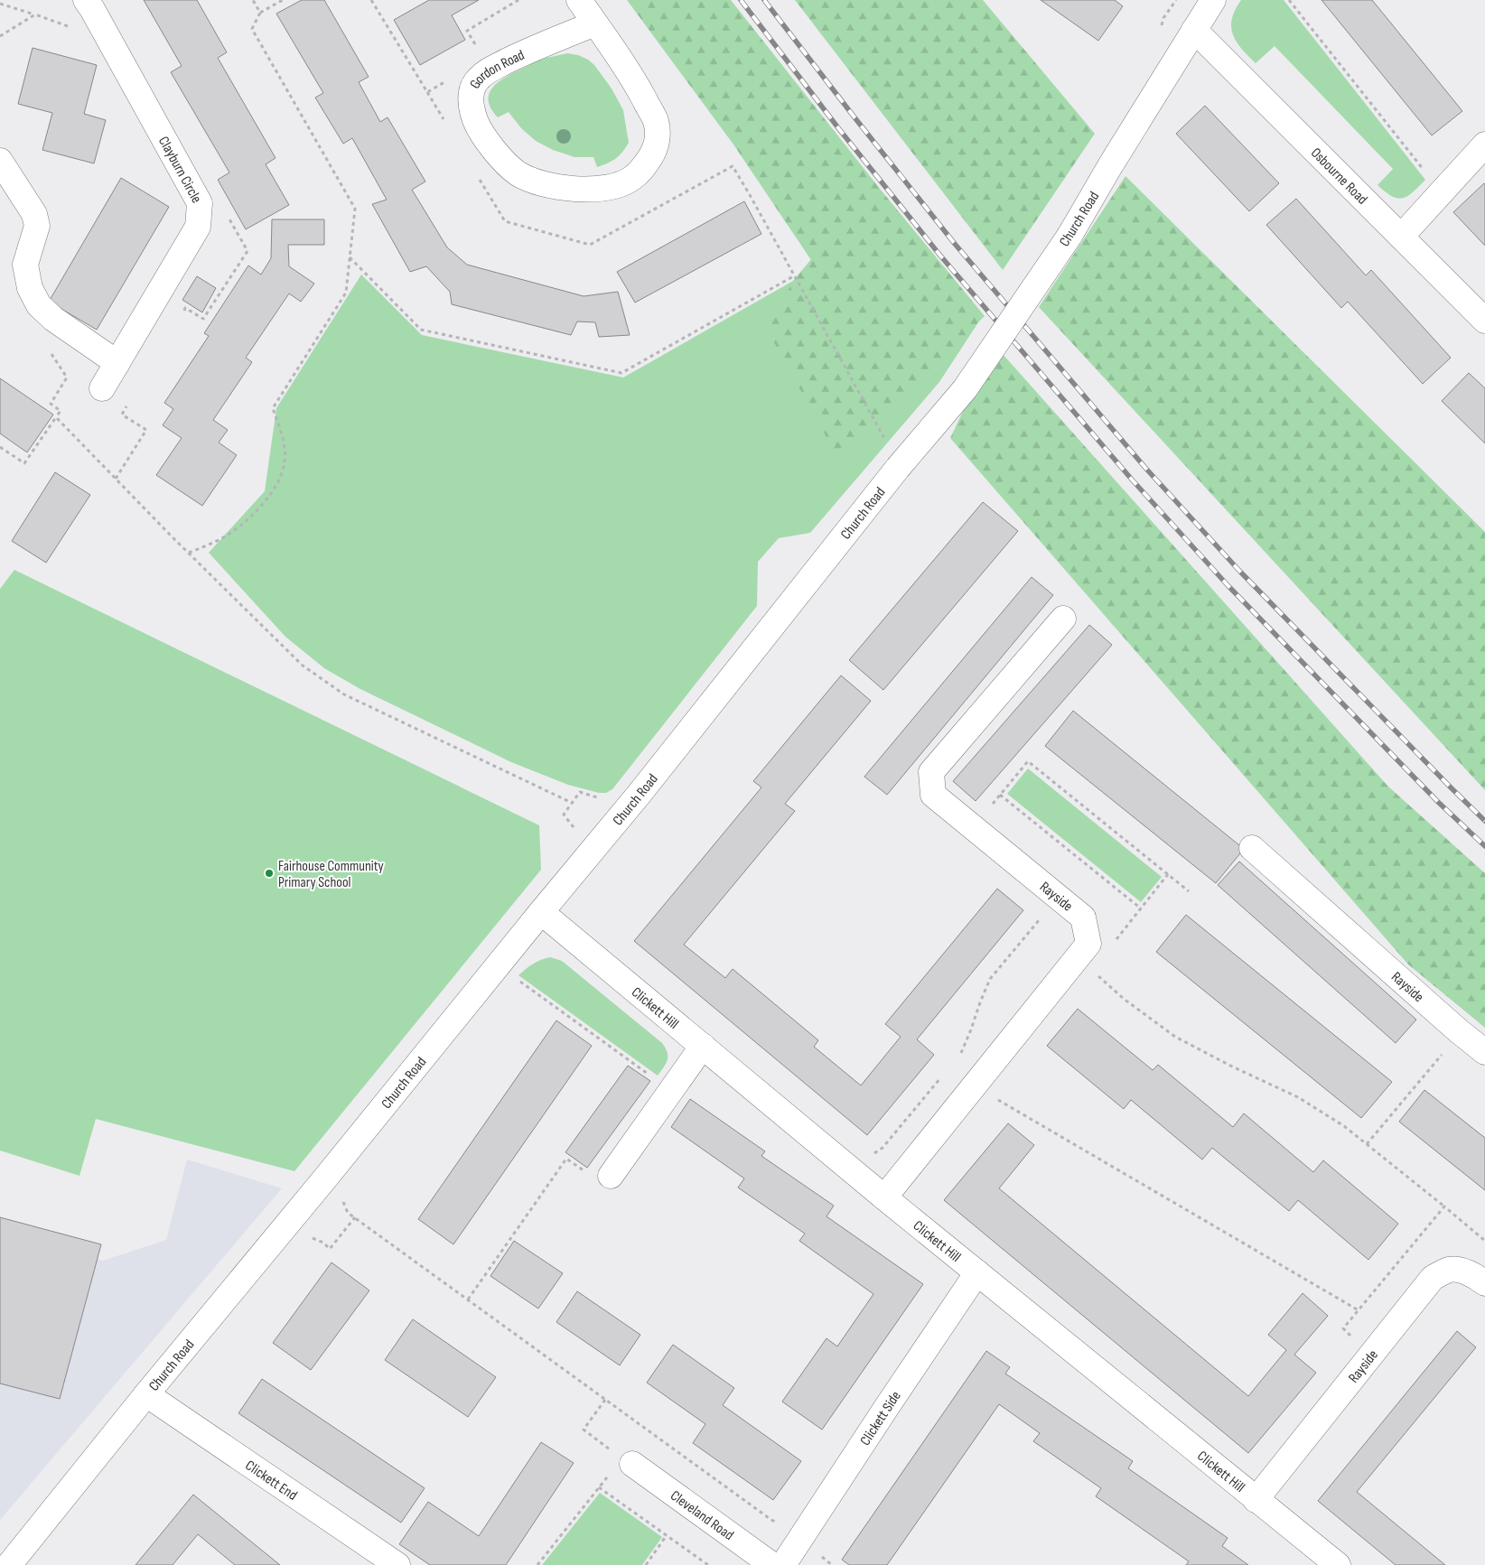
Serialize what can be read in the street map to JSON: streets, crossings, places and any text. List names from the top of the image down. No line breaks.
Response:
{"streets":{"street":["Gordon Road","Clayburn Circle","Osbourne Road","Church Road","Rayside","Clickett Hill","Clickett Side","Clickett End","Cleveland Road"]},"crossings":[["Osbourne Road","Church Road"],["Church Road","Clickett Hill"],["Church Road","Clickett End"],["Rayside","Clickett Hill"],["Clickett Hill","Clickett Side"]],"places":["Fairhouse Community Primary School"]}
